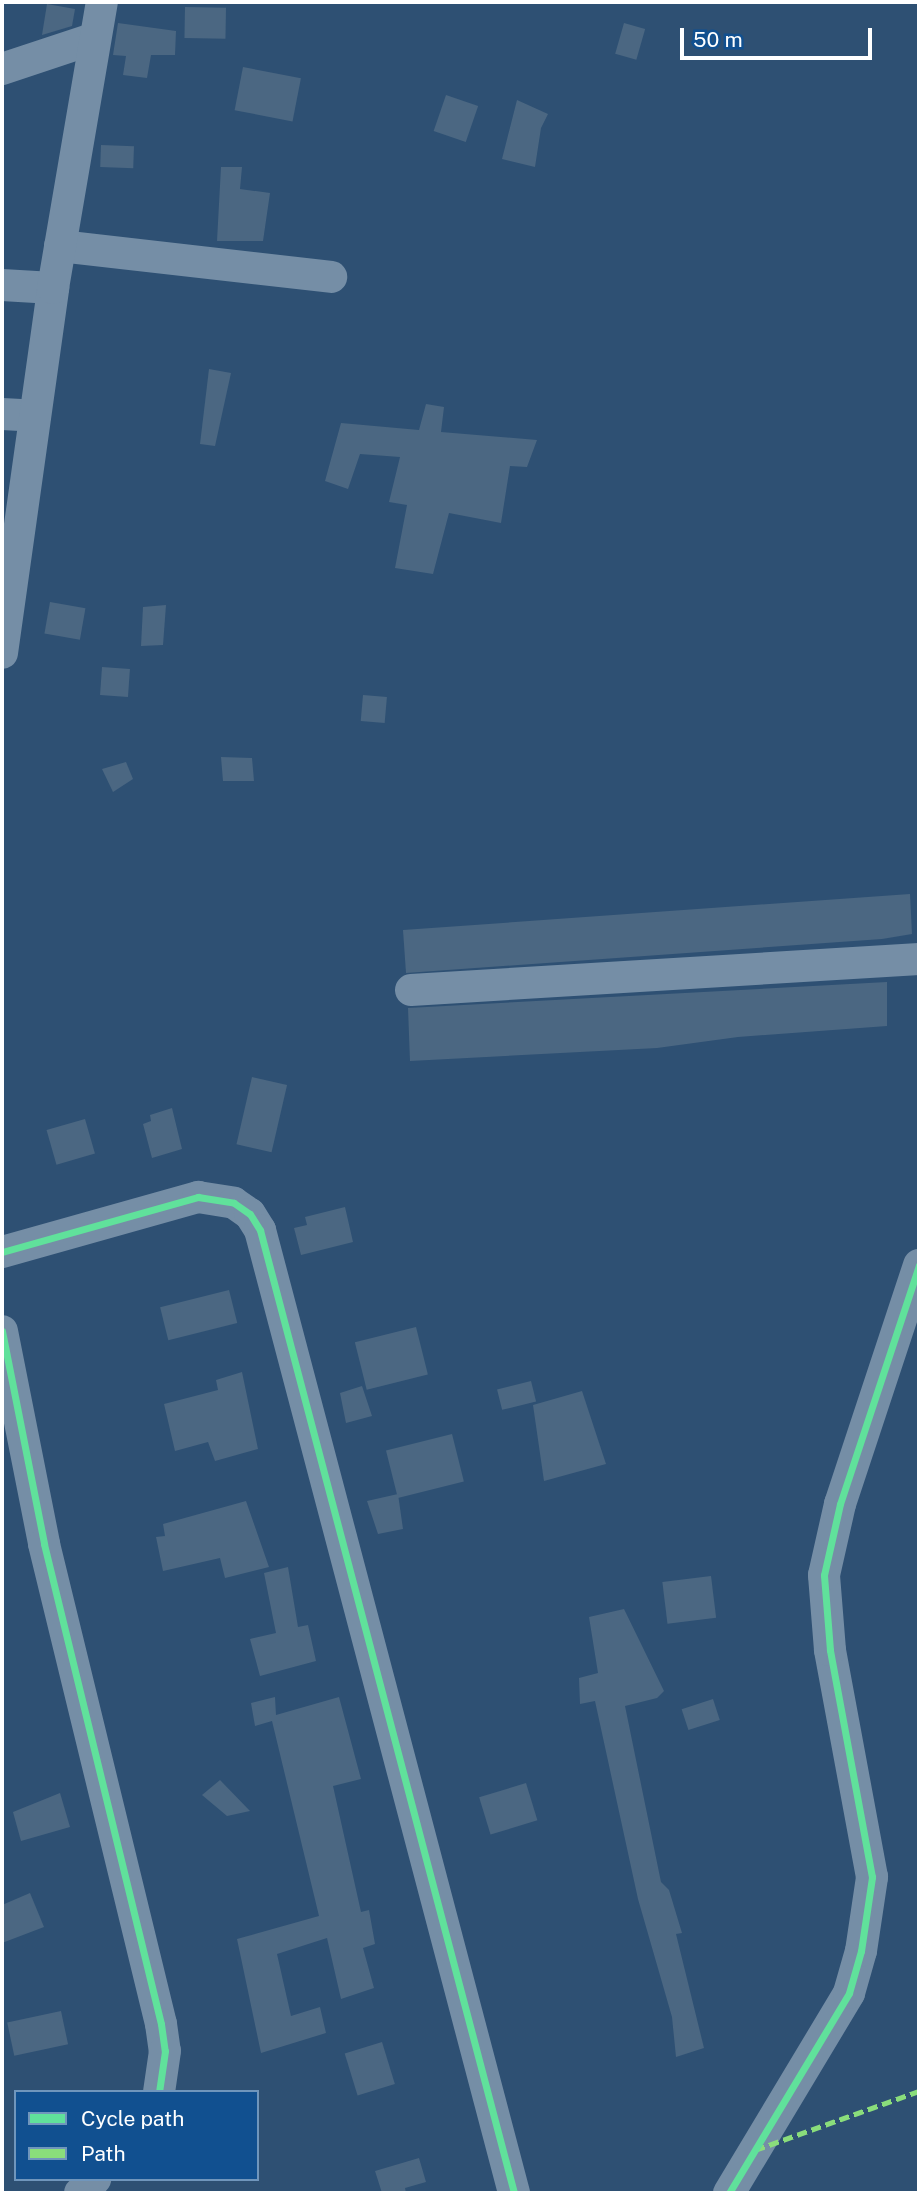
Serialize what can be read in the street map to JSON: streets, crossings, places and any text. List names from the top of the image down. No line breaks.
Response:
{"legend":["Cycle path","Path"],"scale_bar":"50 m"}
